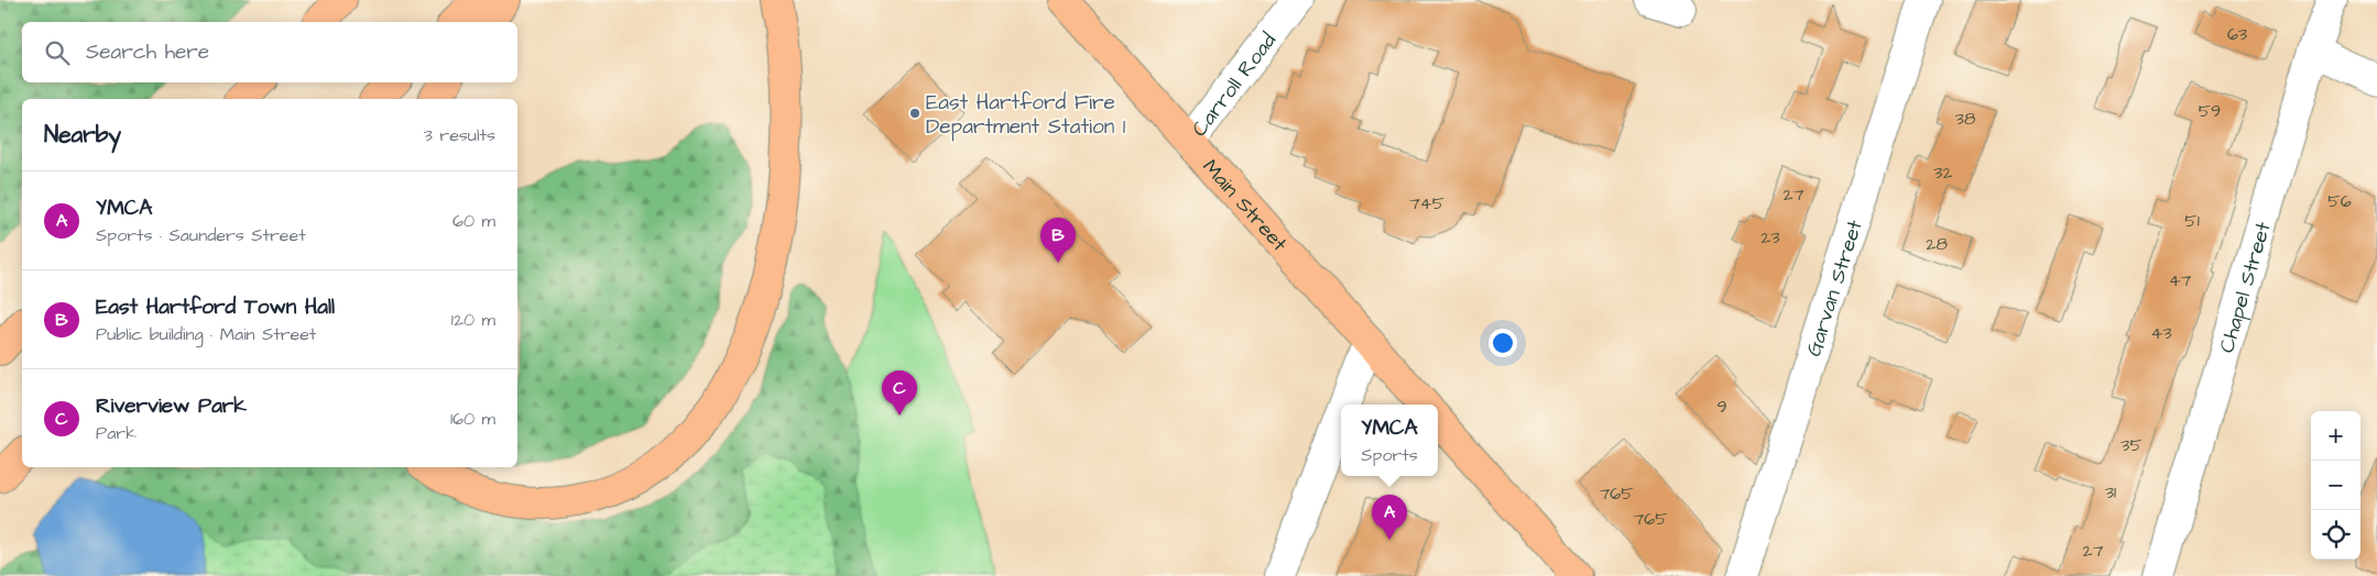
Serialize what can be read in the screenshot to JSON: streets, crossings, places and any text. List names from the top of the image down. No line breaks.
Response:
{"streets":{"highway":["Main Street"],"street":["Carroll Road","Chapel Street","Garvan Street"]},"crossings":[["Carroll Road","Main Street"]],"places":["East Hartford Fire Department Station 1"],"house_numbers":["63","59","38","32","27","56","745","51","23","28","47","43","9","35","31","765","765","27"],"page":{"search":"Search here","heading":["Nearby","3 results"],"list":[{"mark":"A","name":"YMCA","note":"Sports · Saunders Street","value":"60 m"},{"mark":"B","name":"East Hartford Town Hall","note":"Public building · Main Street","value":"120 m"},{"mark":"C","name":"Riverview Park","note":"Park","value":"160 m"}],"pins":["B","C","A"],"popup":["YMCA","Sports"],"map_buttons":["+","−"]}}
